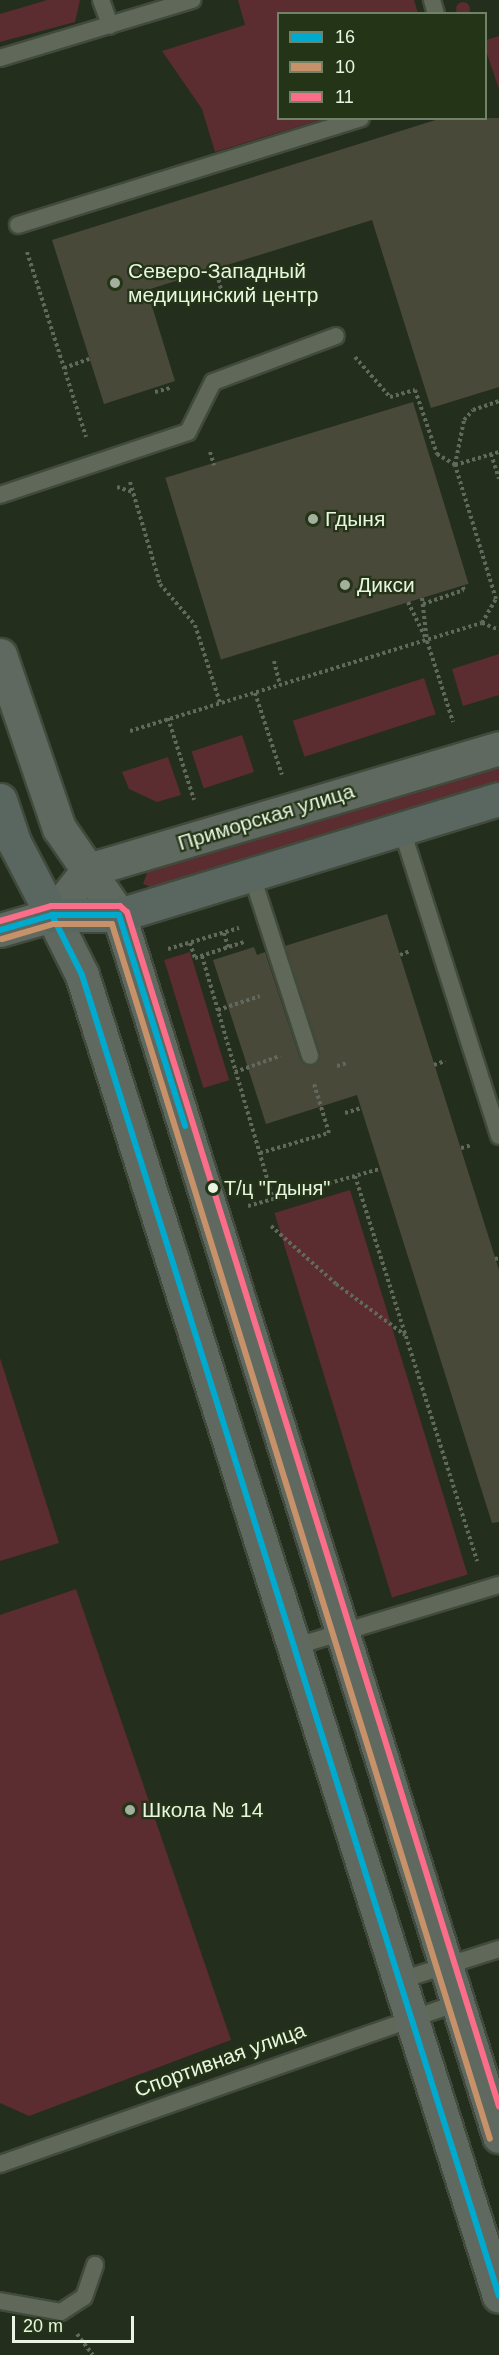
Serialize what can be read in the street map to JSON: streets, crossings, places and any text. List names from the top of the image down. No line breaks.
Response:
{"streets":{"main road":["Приморская улица"],"lane":["Спортивная улица"]},"places":["Северо-Западный медицинский центр","Гдыня","Дикси","Т/ц \"Гдыня\"","Школа № 14"],"lines":["transit line 11","transit line 16","transit line 10"],"legend":["16","10","11"],"scale_bar":"20 m"}
